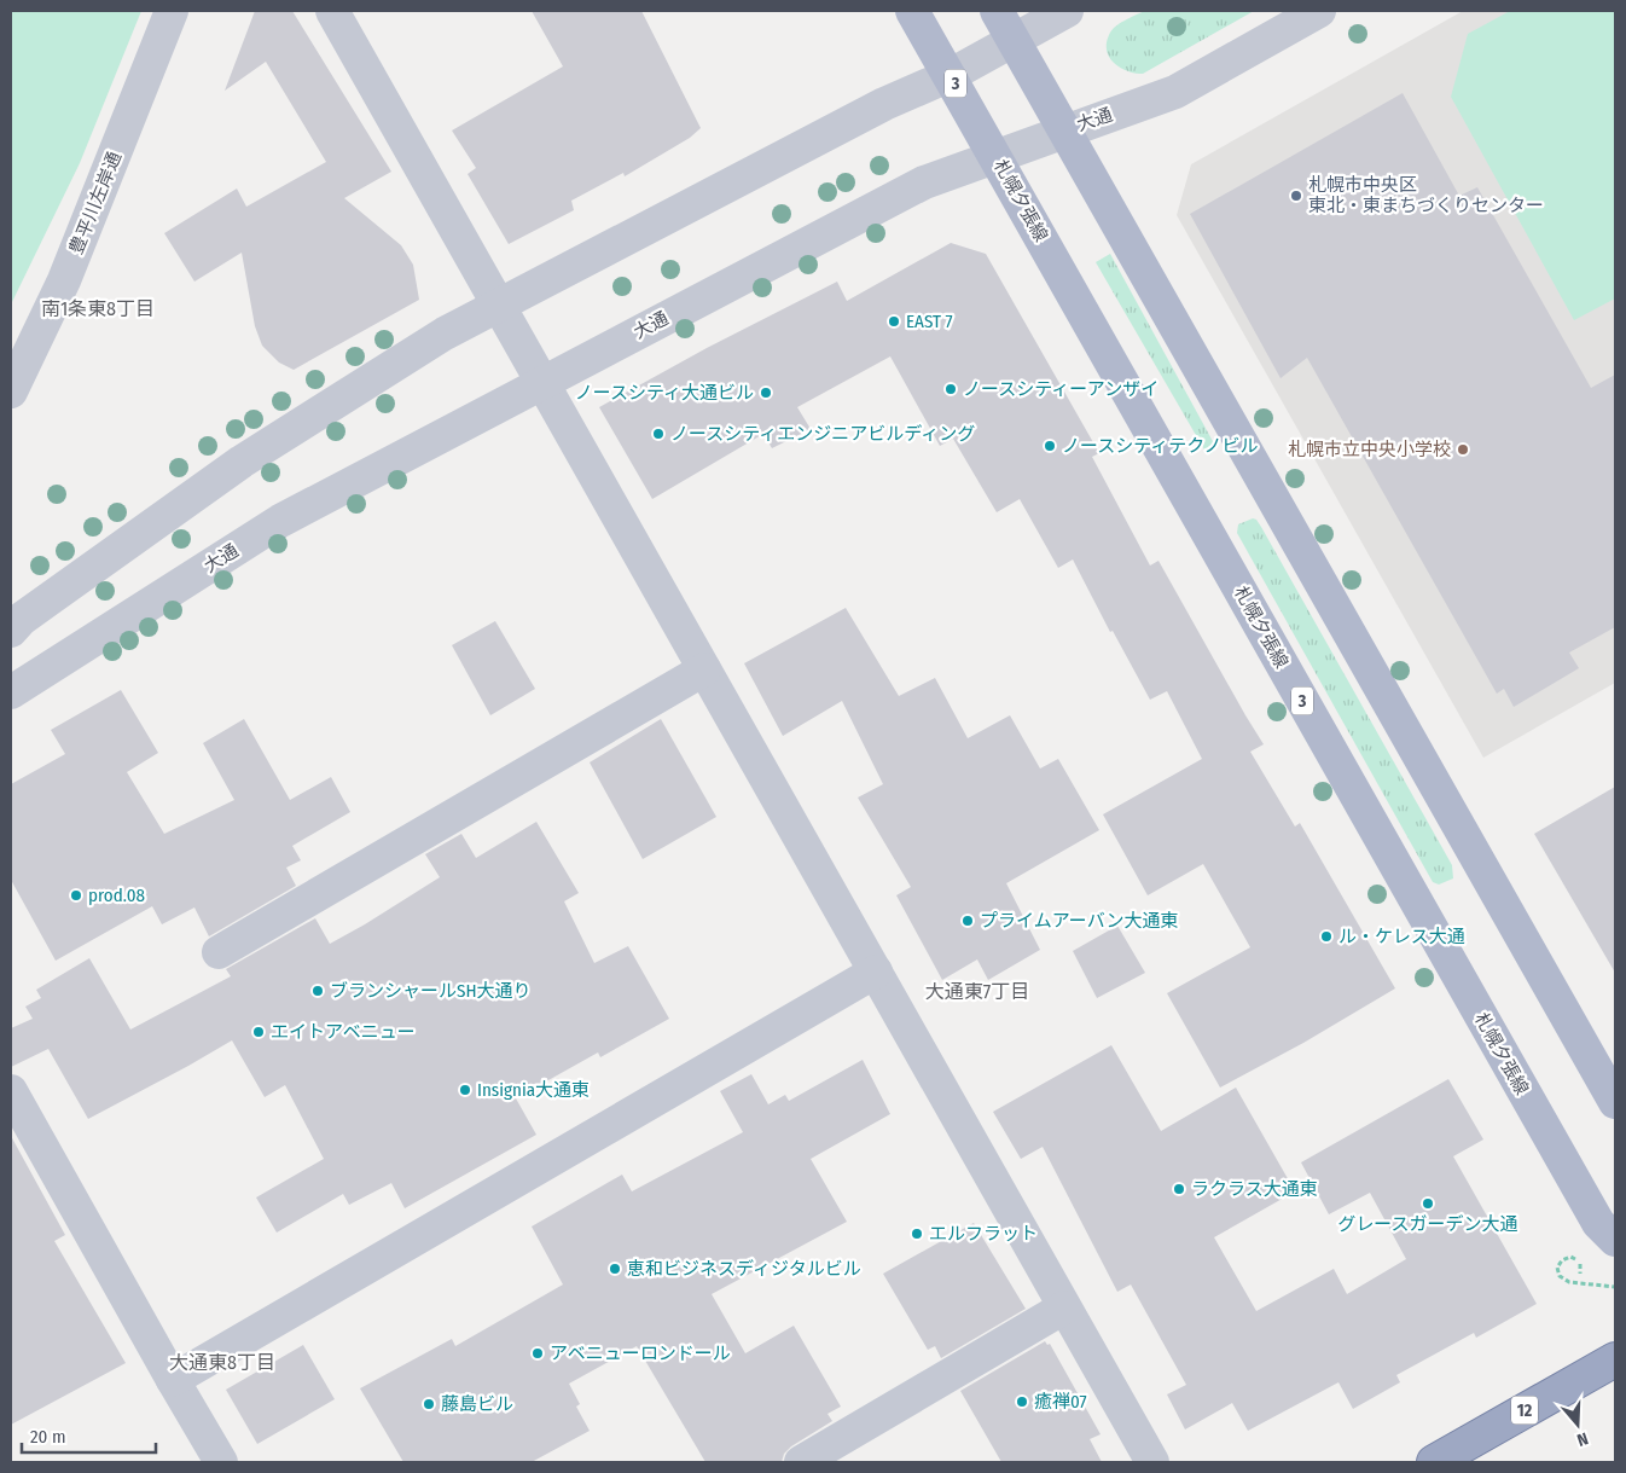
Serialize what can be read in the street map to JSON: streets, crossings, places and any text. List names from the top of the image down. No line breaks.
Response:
{"streets":{"highway":["12"],"main road":["3","札幌夕張線"],"street":["大通","豊平川左岸通"]},"crossings":[["大通","札幌夕張線"]],"districts":["南1条東8丁目","大通東7丁目","大通東8丁目"],"places":["札幌市中央区 東北・東まちづくりセンター","EAST 7","ノースシティーアンザイ","ノースシティ大通ビル","ノースシティエンジニアビルディング","ノースシティテクノビル","札幌市立中央小学校","prod.08","プライムアーバン大通東","ル・ケレス大通","ブランシャールSH大通り","エイトアベニュー","Insignia大通東","ラクラス大通東","グレースガーデン大通","エルフラット","恵和ビジネスディジタルビル","アベニューロンドール","癒禅07","藤島ビル"],"scale_bar":"20 m","north":"bottom"}
